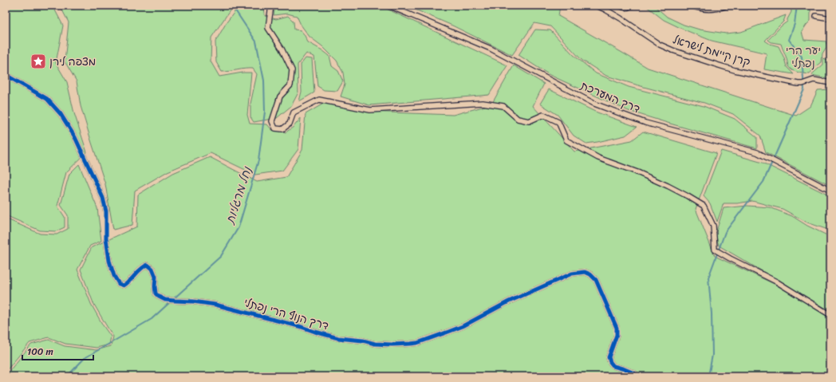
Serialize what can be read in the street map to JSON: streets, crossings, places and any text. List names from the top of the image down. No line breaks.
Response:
{"streets":{"street":["קרן קיימת לישראל","דרך המערכת","דרך הנוף הרי נפתלי"]},"water":["נחל מרגליות"],"parks":["יער הרי נפתלי"],"places":{"place":["מצפה לירן"]},"scale_bar":"100 m"}
